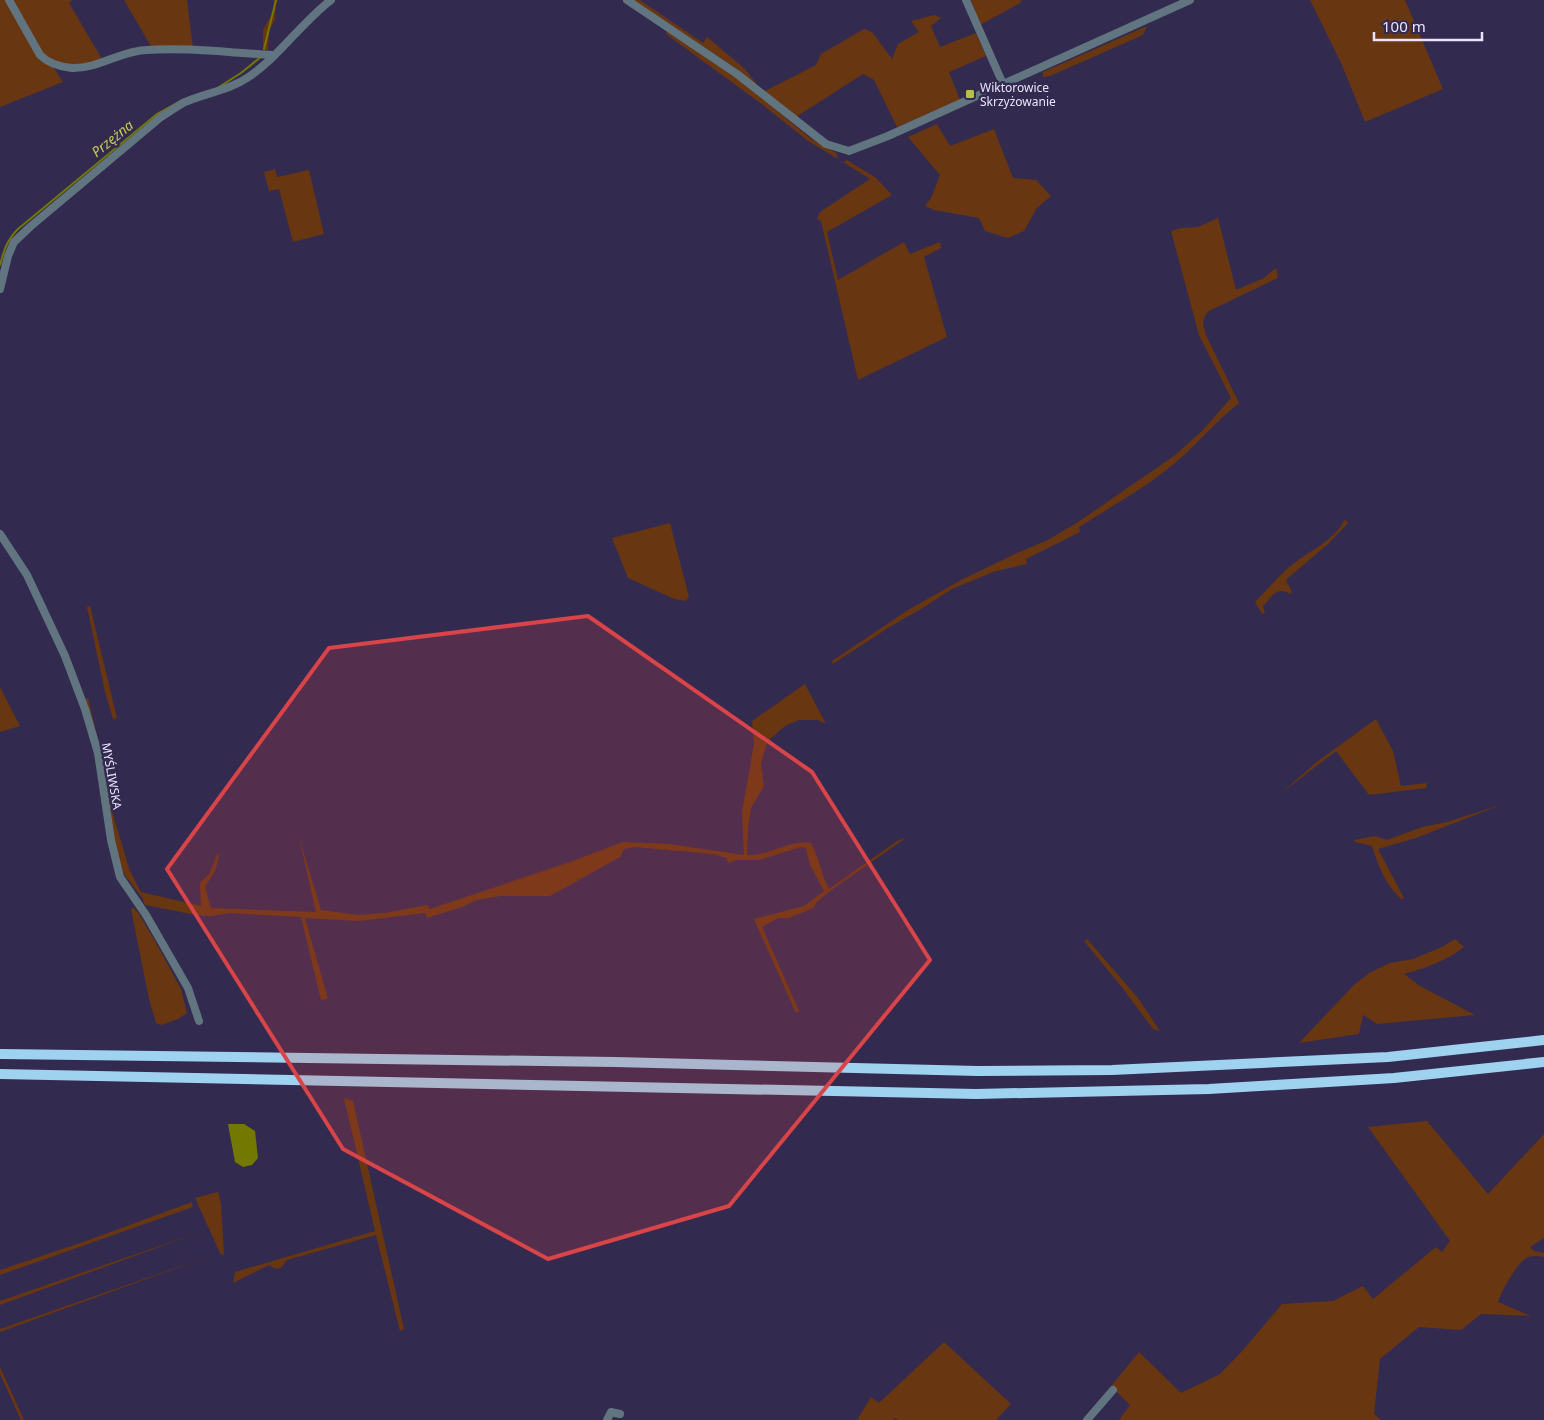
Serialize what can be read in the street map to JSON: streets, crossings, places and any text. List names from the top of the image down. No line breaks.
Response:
{"streets":{"street":["MYŚLIWSKA"]},"water":["Przężna"],"places":{"transit":["Wiktorowice Skrzyżowanie"]},"scale_bar":"100 m"}
